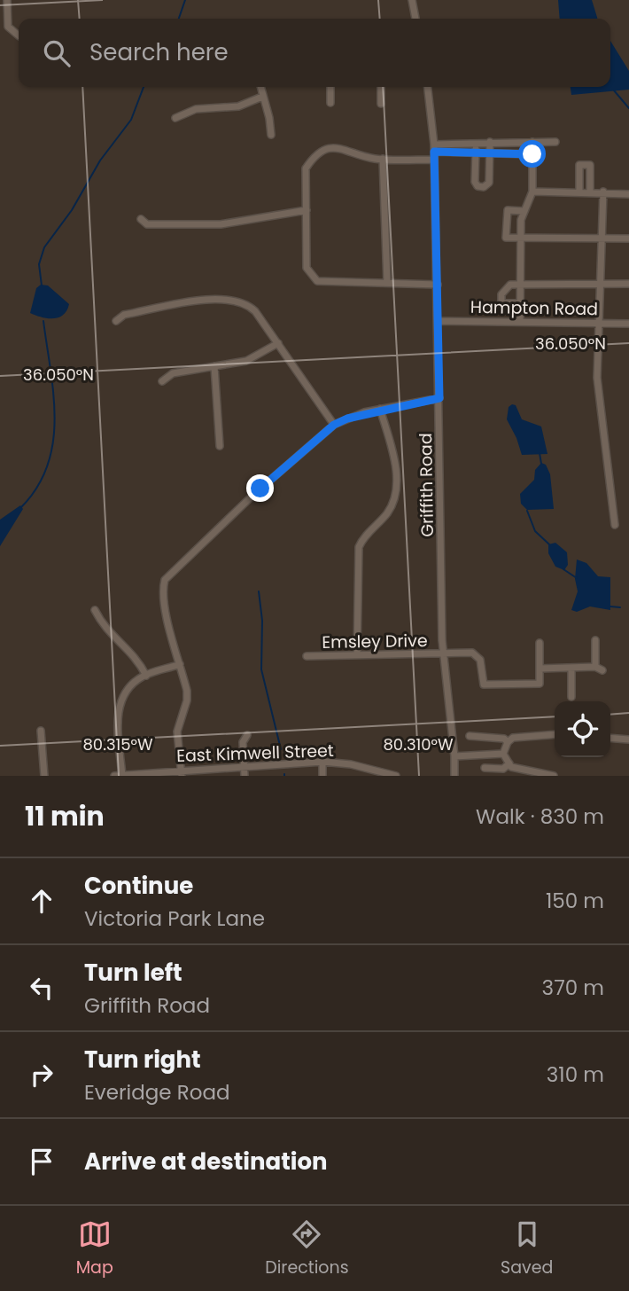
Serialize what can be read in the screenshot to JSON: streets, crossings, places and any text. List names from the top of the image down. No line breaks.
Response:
{"streets":{"street":["Hampton Road","Griffith Road","Emsley Drive","East Kimwell Street"]},"crossings":[["Hampton Road","Griffith Road"],["Griffith Road","Emsley Drive"]],"page":{"search":"Search here","heading":["11 min","Walk · 830 m"],"list":[["Continue","Victoria Park Lane","150 m"],["Turn left","Griffith Road","370 m"],["Turn right","Everidge Road","310 m"],"Arrive at destination"],"nav":["Map","Directions","Saved"]},"coordinates":["36.050°N","80.315°W","80.310°W"]}
